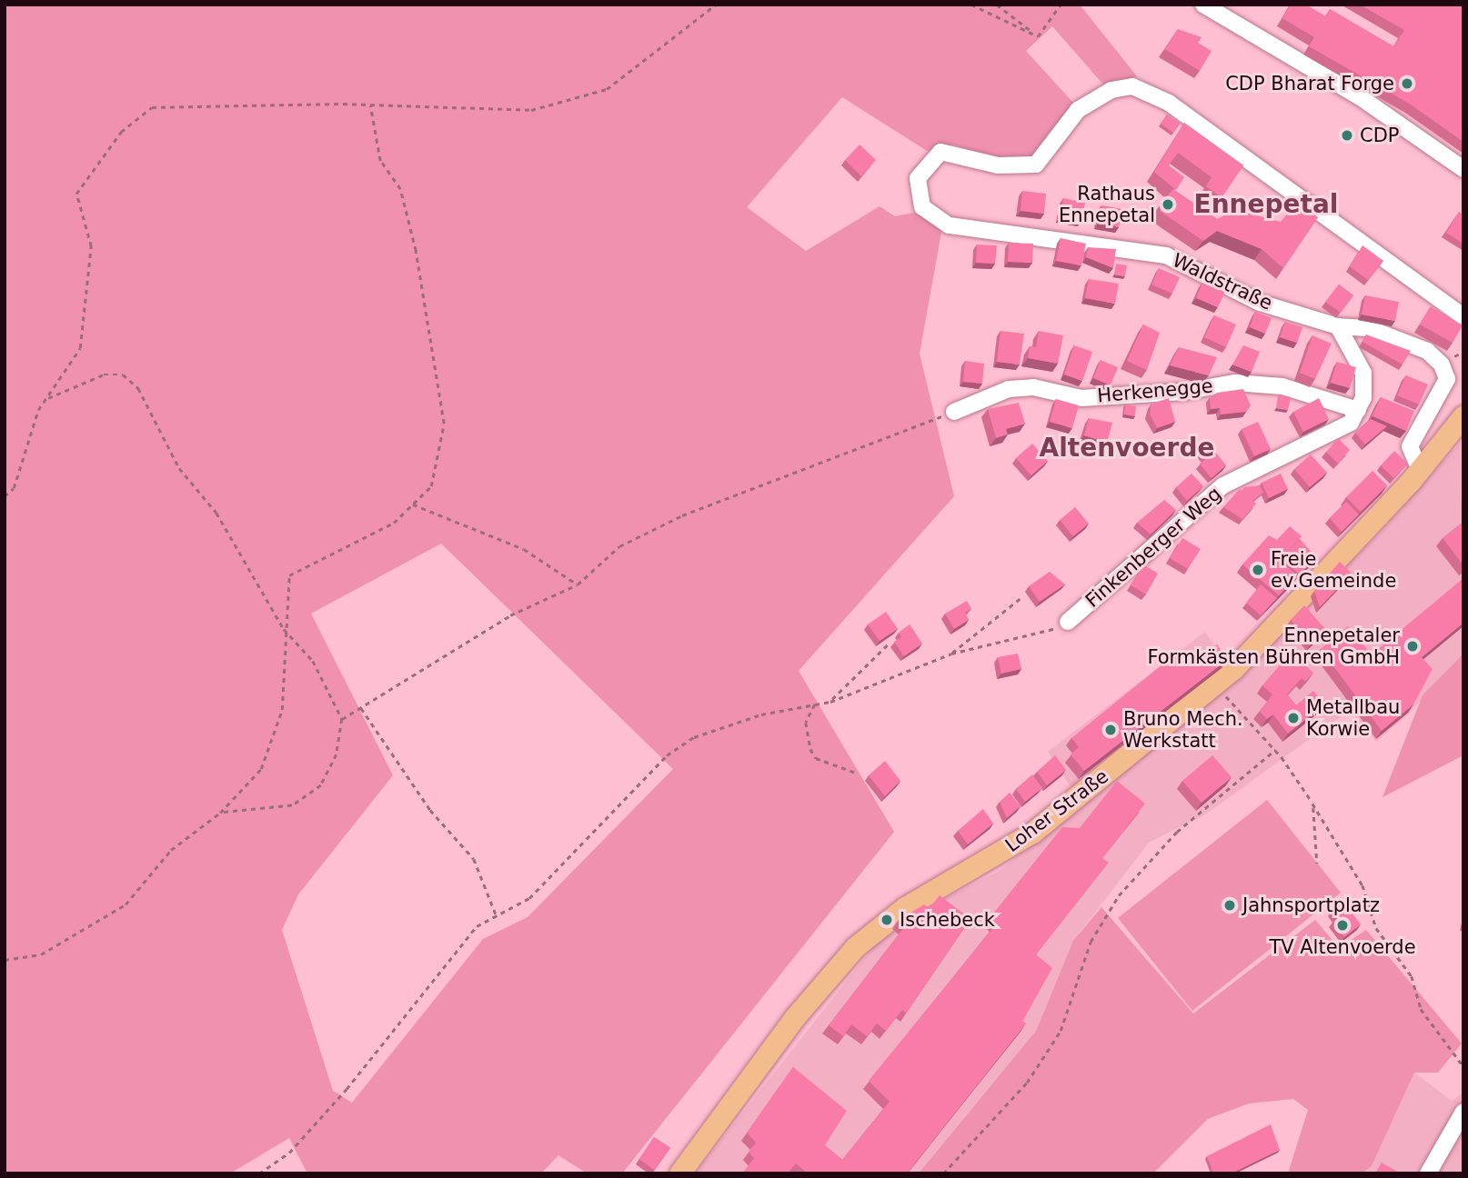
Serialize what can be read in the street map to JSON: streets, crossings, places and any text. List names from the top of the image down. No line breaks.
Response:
{"streets":{"main road":["Loher Straße"],"street":["Waldstraße","Herkenegge","Finkenberger Weg"]},"crossings":[["Waldstraße","Loher Straße"],["Herkenegge","Finkenberger Weg"]],"districts":["Ennepetal","Altenvoerde"],"places":["CDP Bharat Forge","CDP","Rathaus Ennepetal","Freie ev.Gemeinde","Ennepetaler Formkästen Bühren GmbH","Metallbau Korwie","Bruno Mech. Werkstatt","Jahnsportplatz","Ischebeck","TV Altenvoerde"]}
